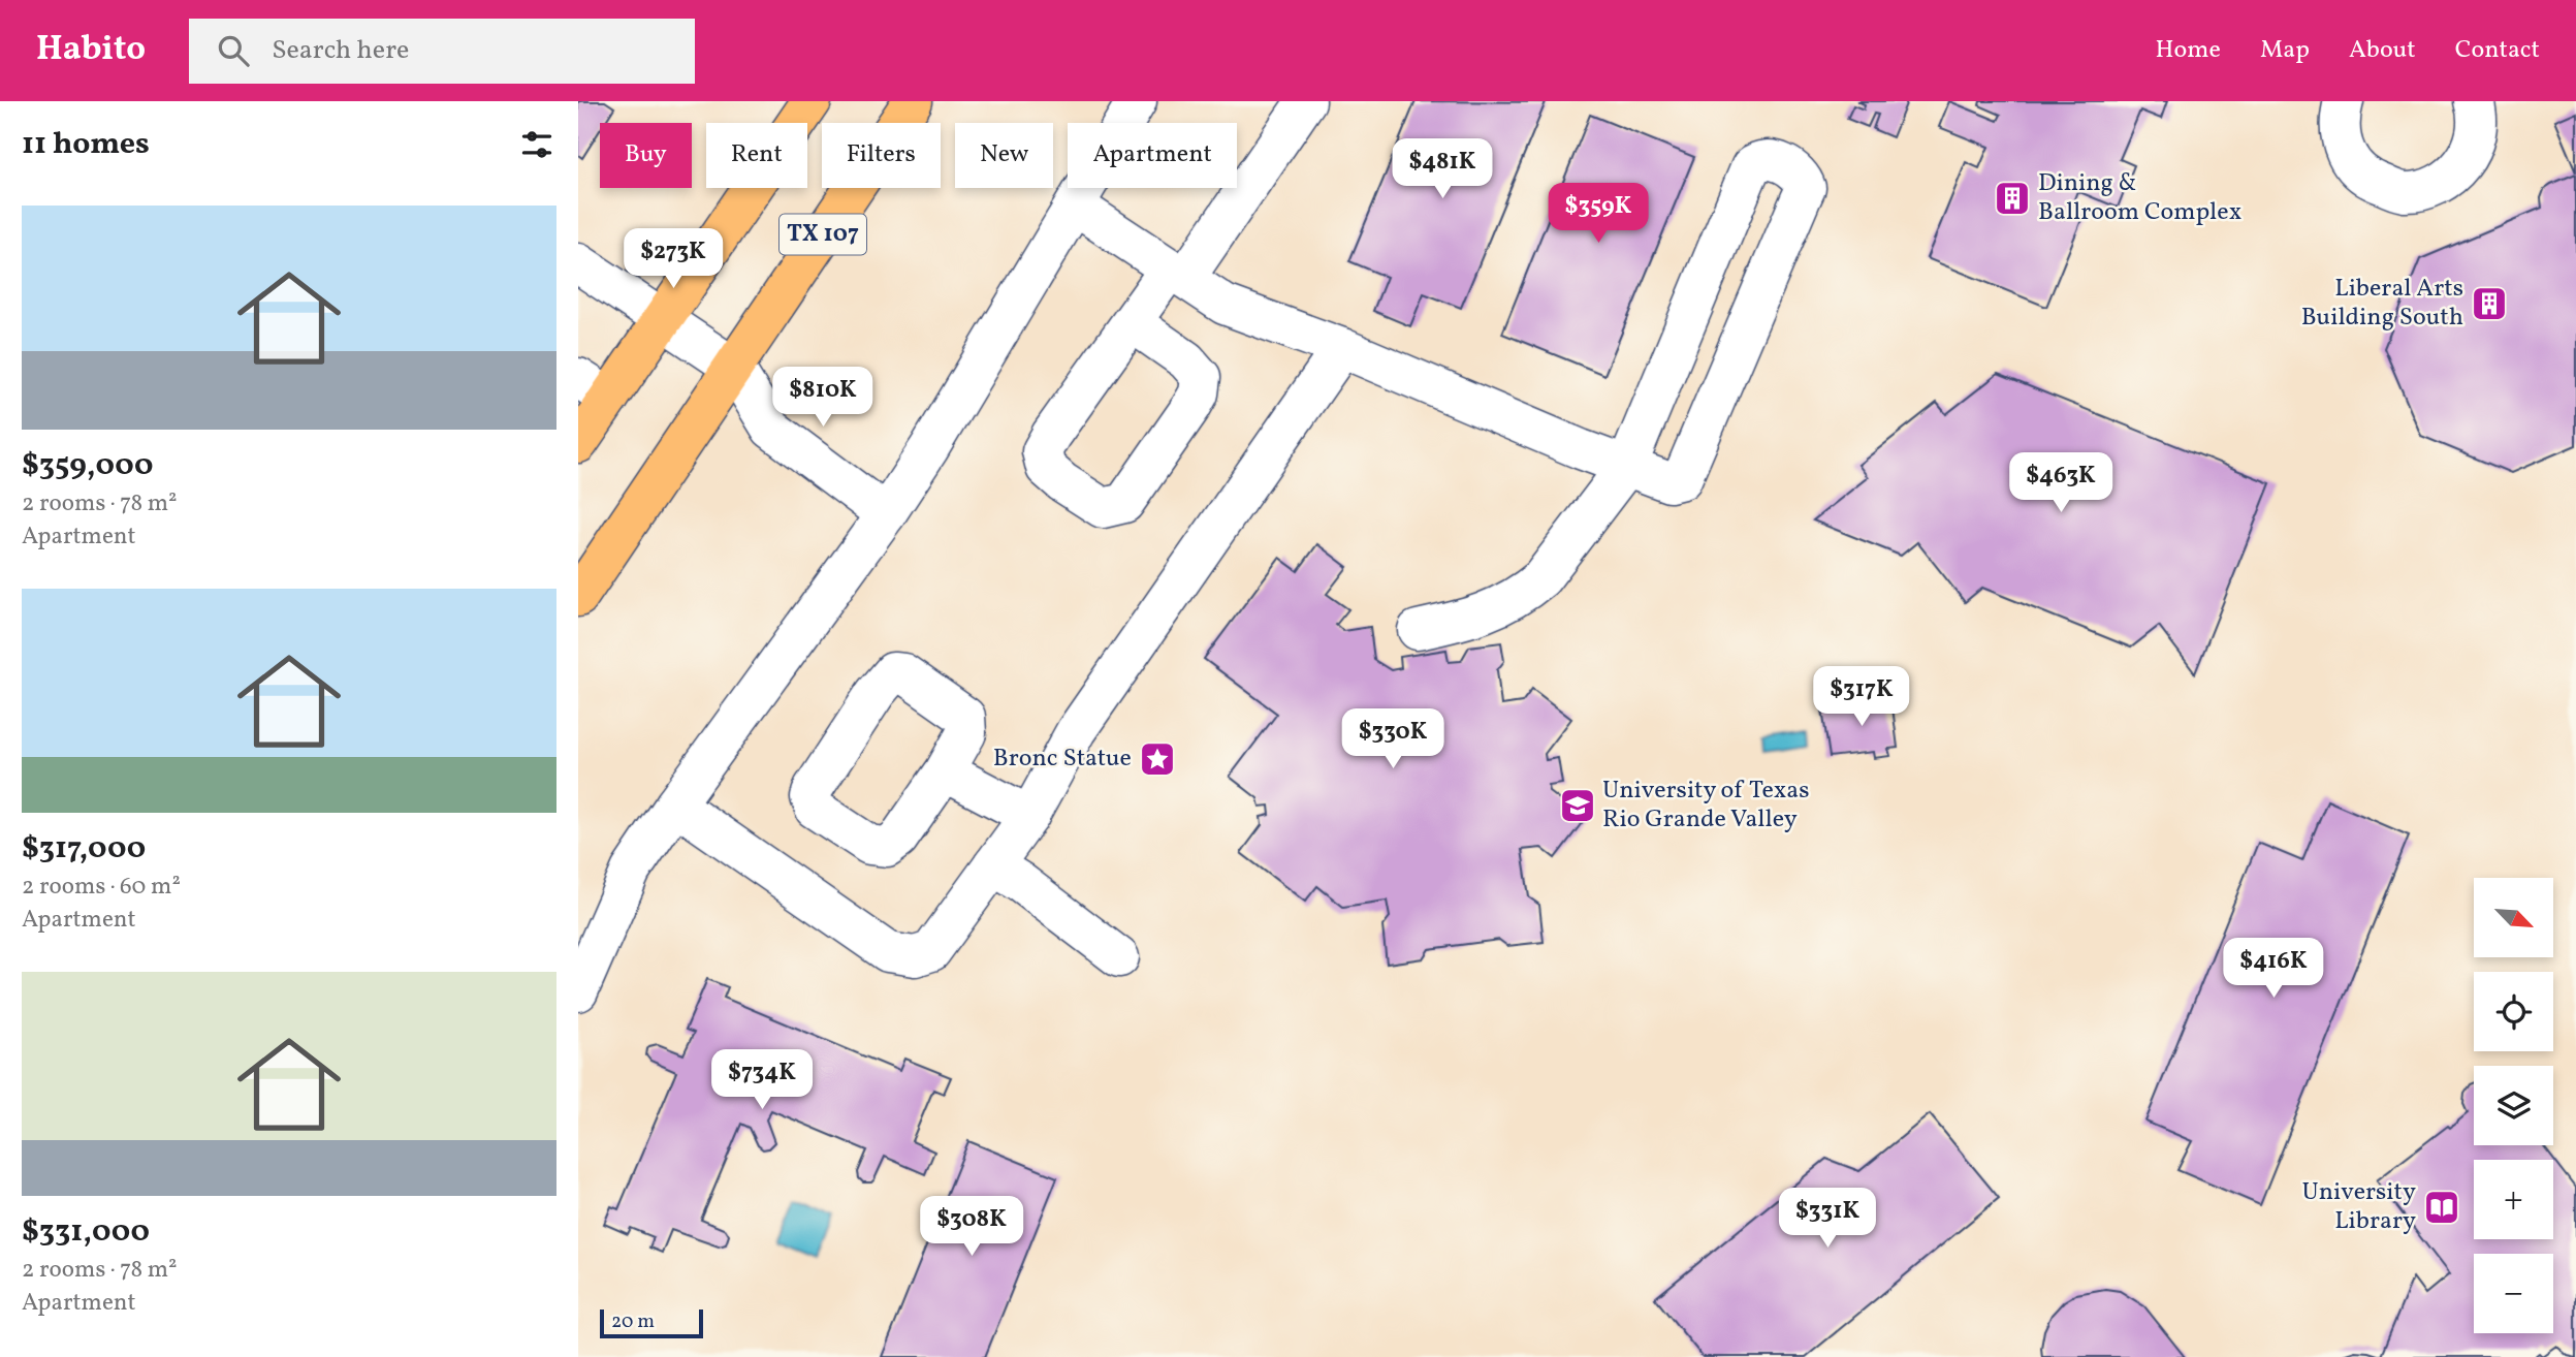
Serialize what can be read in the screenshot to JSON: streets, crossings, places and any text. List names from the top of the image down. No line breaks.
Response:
{"streets":{"main road":["TX 107"]},"places":{"building":["Dining & Ballroom Complex","Liberal Arts Building South"],"place":["Bronc Statue"],"school or university":["University of Texas Rio Grande Valley"],"library":["University Library"]},"scale_bar":"20 m","north":"bottom right","page":{"header":"Habito","search":"Search here","nav":["Home","Map","About","Contact"],"heading":"11 homes","chip":["Buy","Rent","Filters","New","Apartment"],"price":["$481K","$359K","$273K","$810K","$463K","$317K","$330K","$416K","$734K","$331K","$308K"],"list":[{"name":"$359,000","note":"2 rooms · 78 m² · Apartment"},{"name":"$317,000","note":"2 rooms · 60 m² · Apartment"},{"name":"$331,000","note":"2 rooms · 78 m² · Apartment"}],"map_buttons":["+","−"],"scale":"20 m"}}
